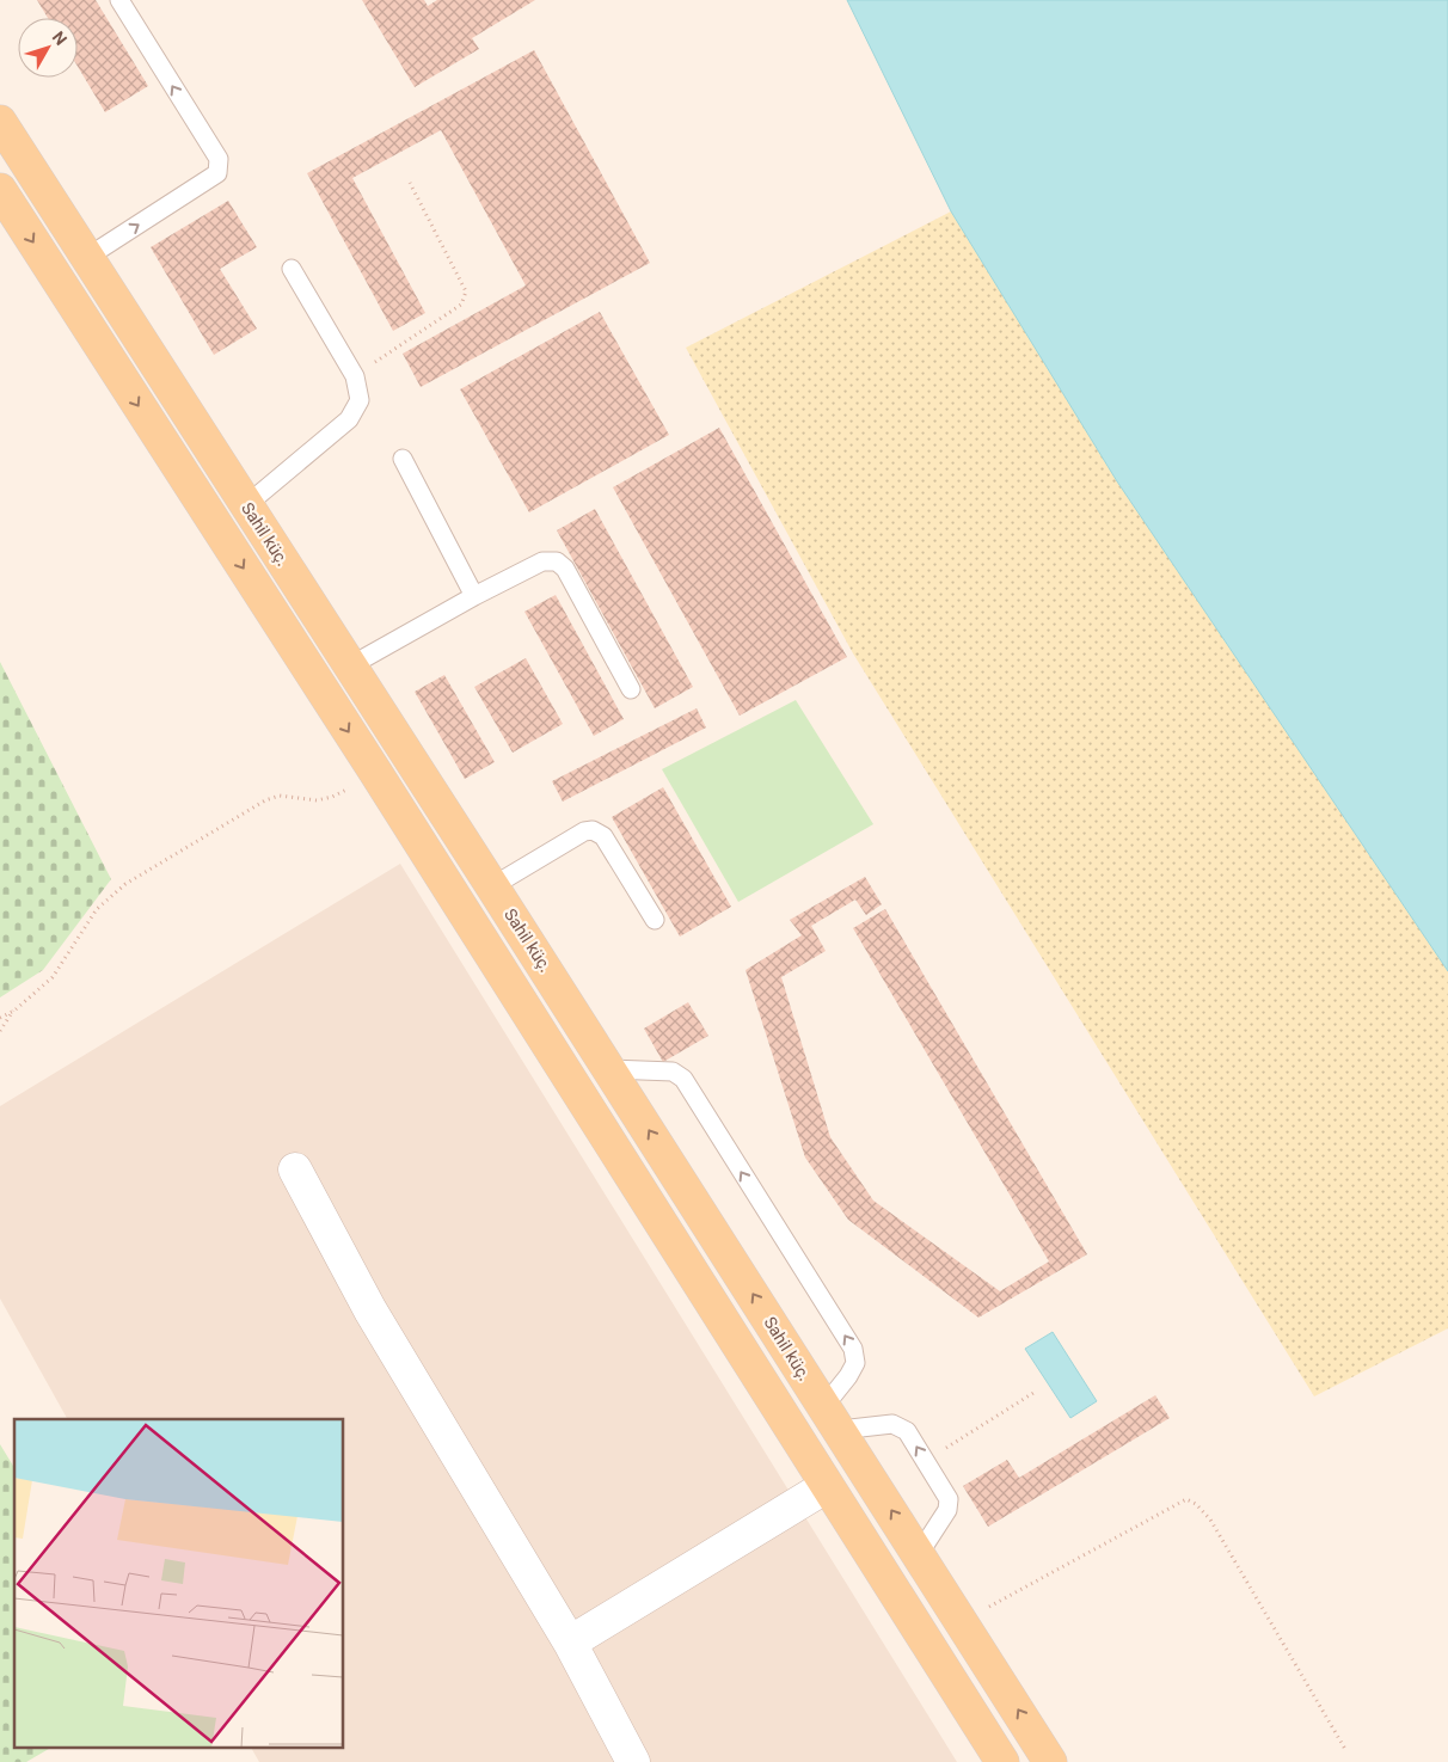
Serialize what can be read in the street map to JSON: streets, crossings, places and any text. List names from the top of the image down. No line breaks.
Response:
{"streets":{"main road":["Sahil küç."]},"north":"top right"}
